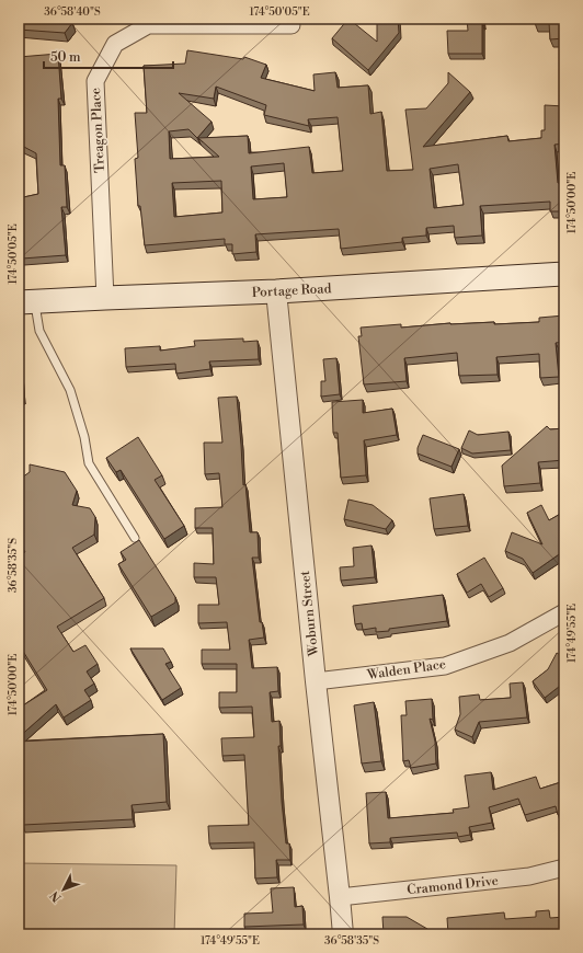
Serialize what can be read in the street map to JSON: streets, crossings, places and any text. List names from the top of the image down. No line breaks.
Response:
{"streets":{"main road":["Portage Road"],"street":["Treagon Place","Woburn Street","Walden Place","Cramond Drive"]},"crossings":[["Treagon Place","Portage Road"],["Portage Road","Woburn Street"],["Woburn Street","Walden Place"],["Woburn Street","Cramond Drive"]],"scale_bar":"50 m","north":"bottom left","coordinates":["36°58'40\"S","174°50'05\"E","174°50'00\"E","36°58'35\"S","174°49'55\"E"]}
